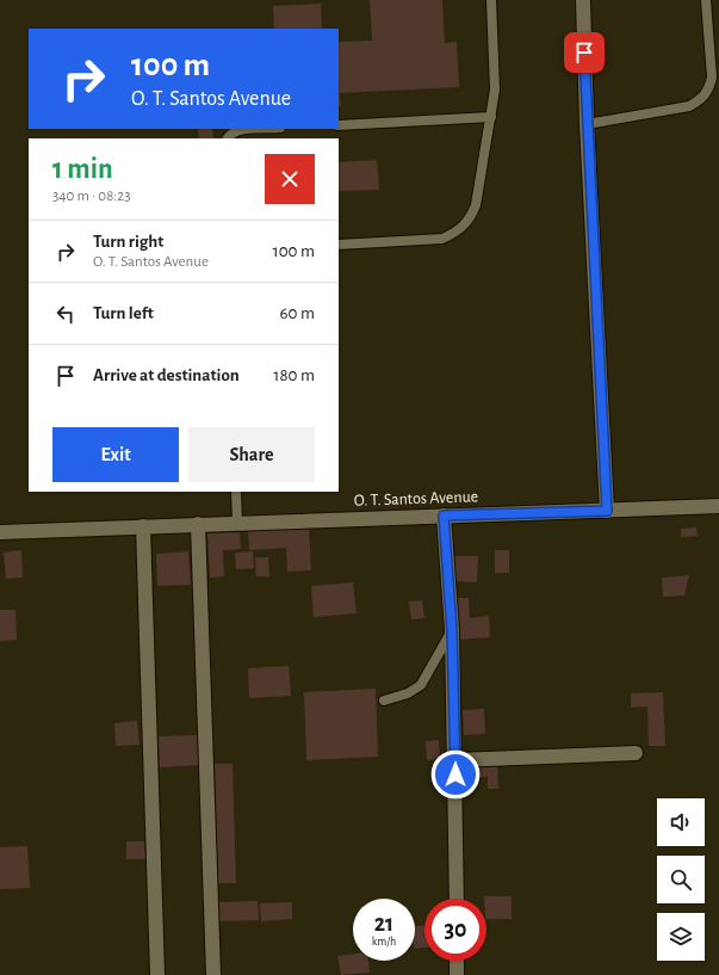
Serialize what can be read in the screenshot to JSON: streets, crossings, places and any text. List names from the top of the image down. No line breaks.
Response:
{"streets":{"street":["O. T. Santos Avenue"]},"page":{"turn":["100 m","O. T. Santos Avenue"],"heading":["1 min","340 m · 08:23"],"list":[{"name":"Turn right","note":"O. T. Santos Avenue","value":"100 m"},{"name":"Turn left","value":"60 m"},{"name":"Arrive at destination","value":"180 m"}],"buttons":["Exit","Share"],"speed":"21 km/h","limit":"30"}}
